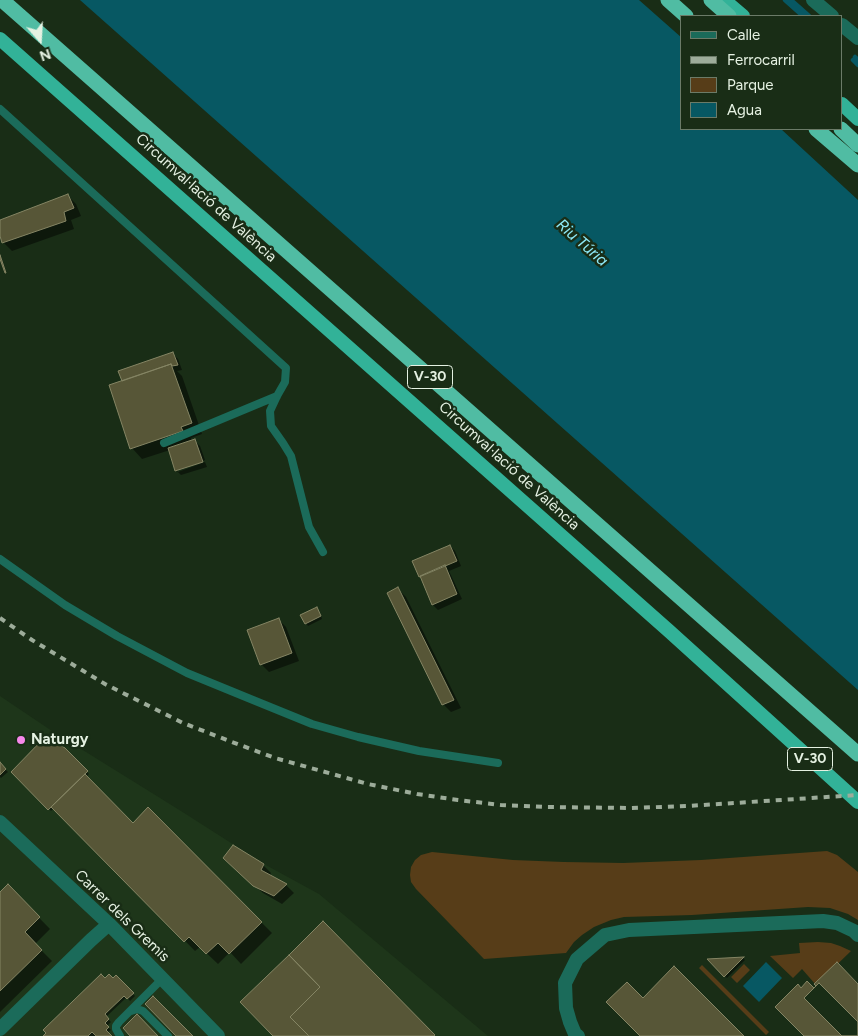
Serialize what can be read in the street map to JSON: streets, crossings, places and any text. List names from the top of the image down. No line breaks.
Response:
{"streets":{"highway":["Circumval·lació de València","V-30"],"street":["Carrer dels Gremis"]},"water":["Riu Túria"],"places":["Naturgy"],"legend":["Calle","Ferrocarril","Parque","Agua"],"north":"bottom"}
